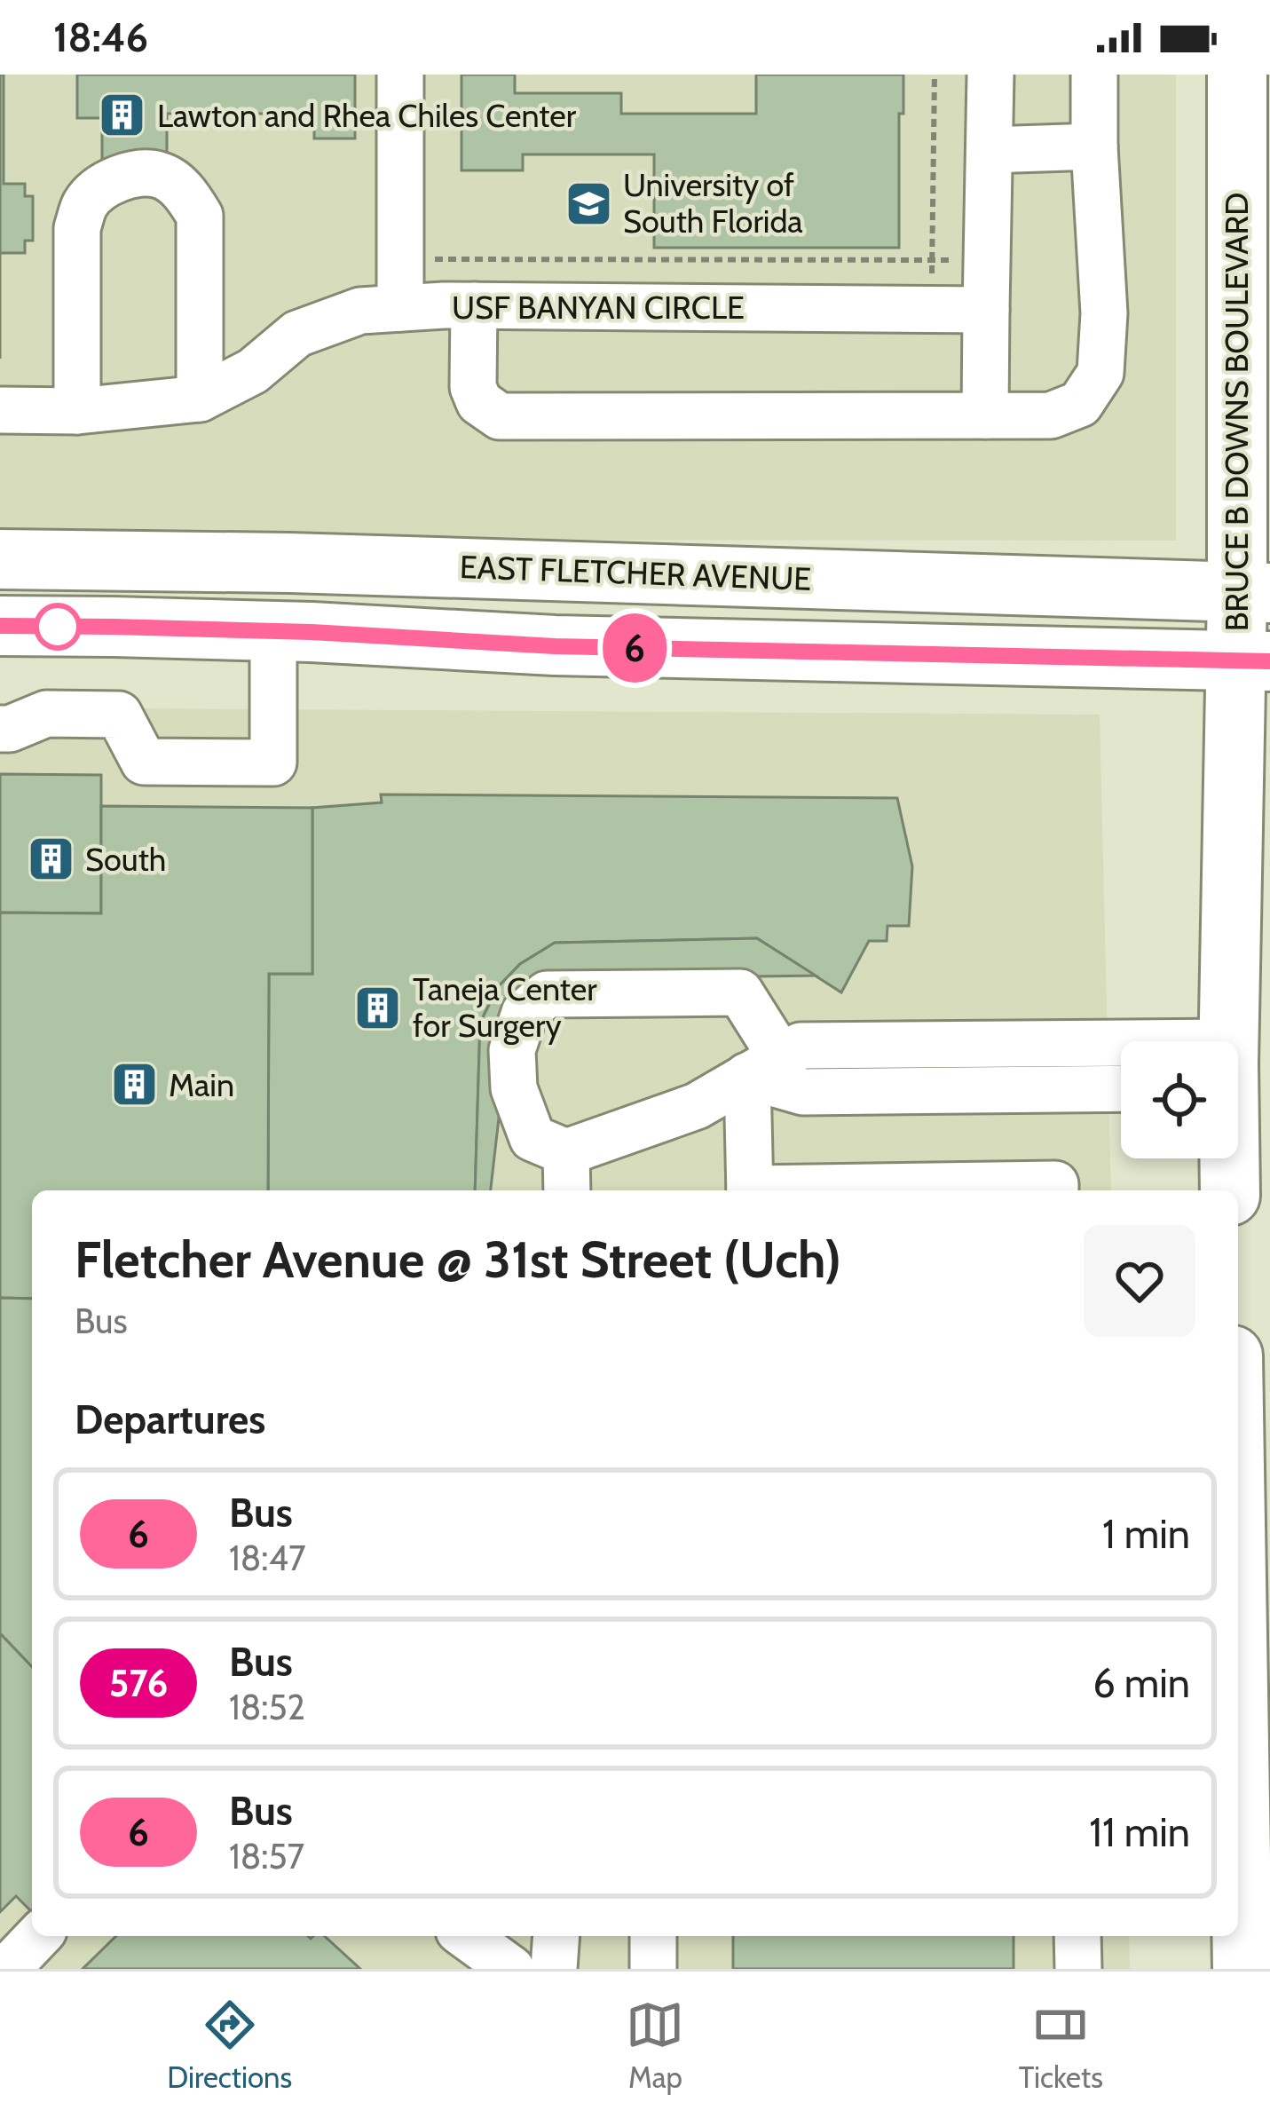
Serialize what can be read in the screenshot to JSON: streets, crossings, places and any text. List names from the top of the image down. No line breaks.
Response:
{"streets":{"main road":["BRUCE B DOWNS BOULEVARD","EAST FLETCHER AVENUE"],"street":["USF BANYAN CIRCLE"]},"crossings":[["BRUCE B DOWNS BOULEVARD","EAST FLETCHER AVENUE"]],"places":{"building":["Lawton and Rhea Chiles Center","South","Taneja Center for Surgery","Main"],"school or university":["University of South Florida"]},"lines":["bus line 6"],"page":{"status":"18:46","on_map":"6","heading":[["Fletcher Avenue @ 31st Street (Uch)","Bus"],"Departures"],"list":[{"mark":"6","name":"Bus","note":"18:47","value":"1 min"},{"mark":"576","name":"Bus","note":"18:52","value":"6 min"},{"mark":"6","name":"Bus","note":"18:57","value":"11 min"}],"tabs":["Directions","Map","Tickets"]}}
